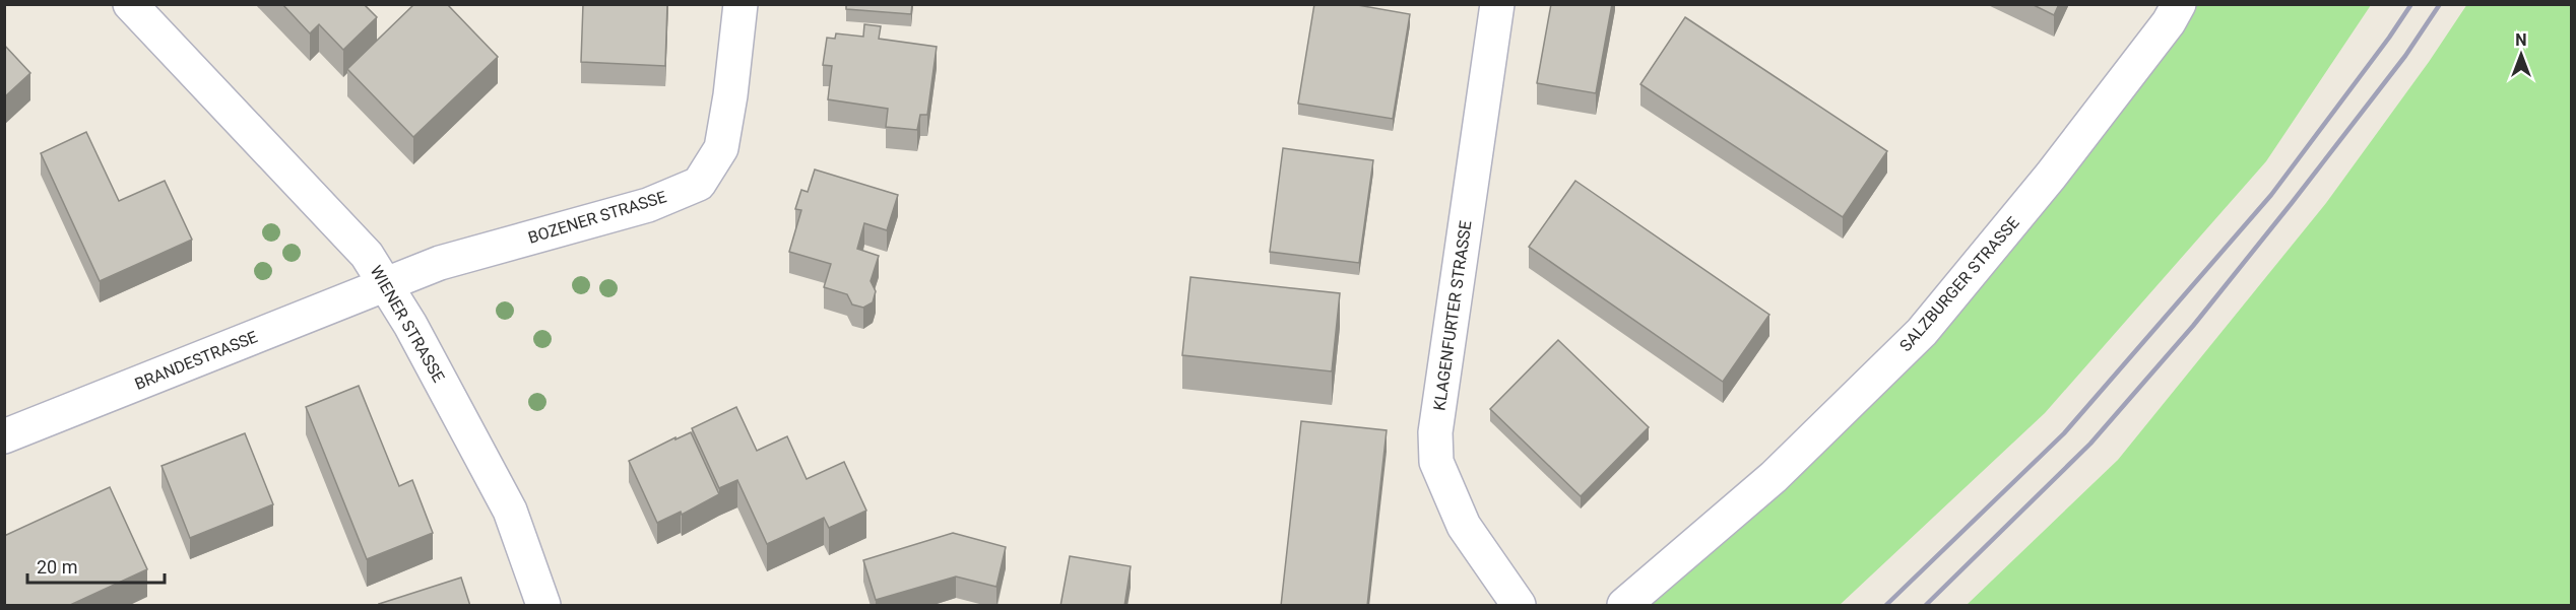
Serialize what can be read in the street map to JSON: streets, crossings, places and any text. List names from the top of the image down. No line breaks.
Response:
{"streets":{"street":["BOZENER STRASSE","SALZBURGER STRASSE","KLAGENFURTER STRASSE","WIENER STRASSE","BRANDESTRASSE"]},"crossings":[["BOZENER STRASSE","WIENER STRASSE"],["BOZENER STRASSE","BRANDESTRASSE"],["WIENER STRASSE","BRANDESTRASSE"]],"scale_bar":"20 m","north":"top"}
